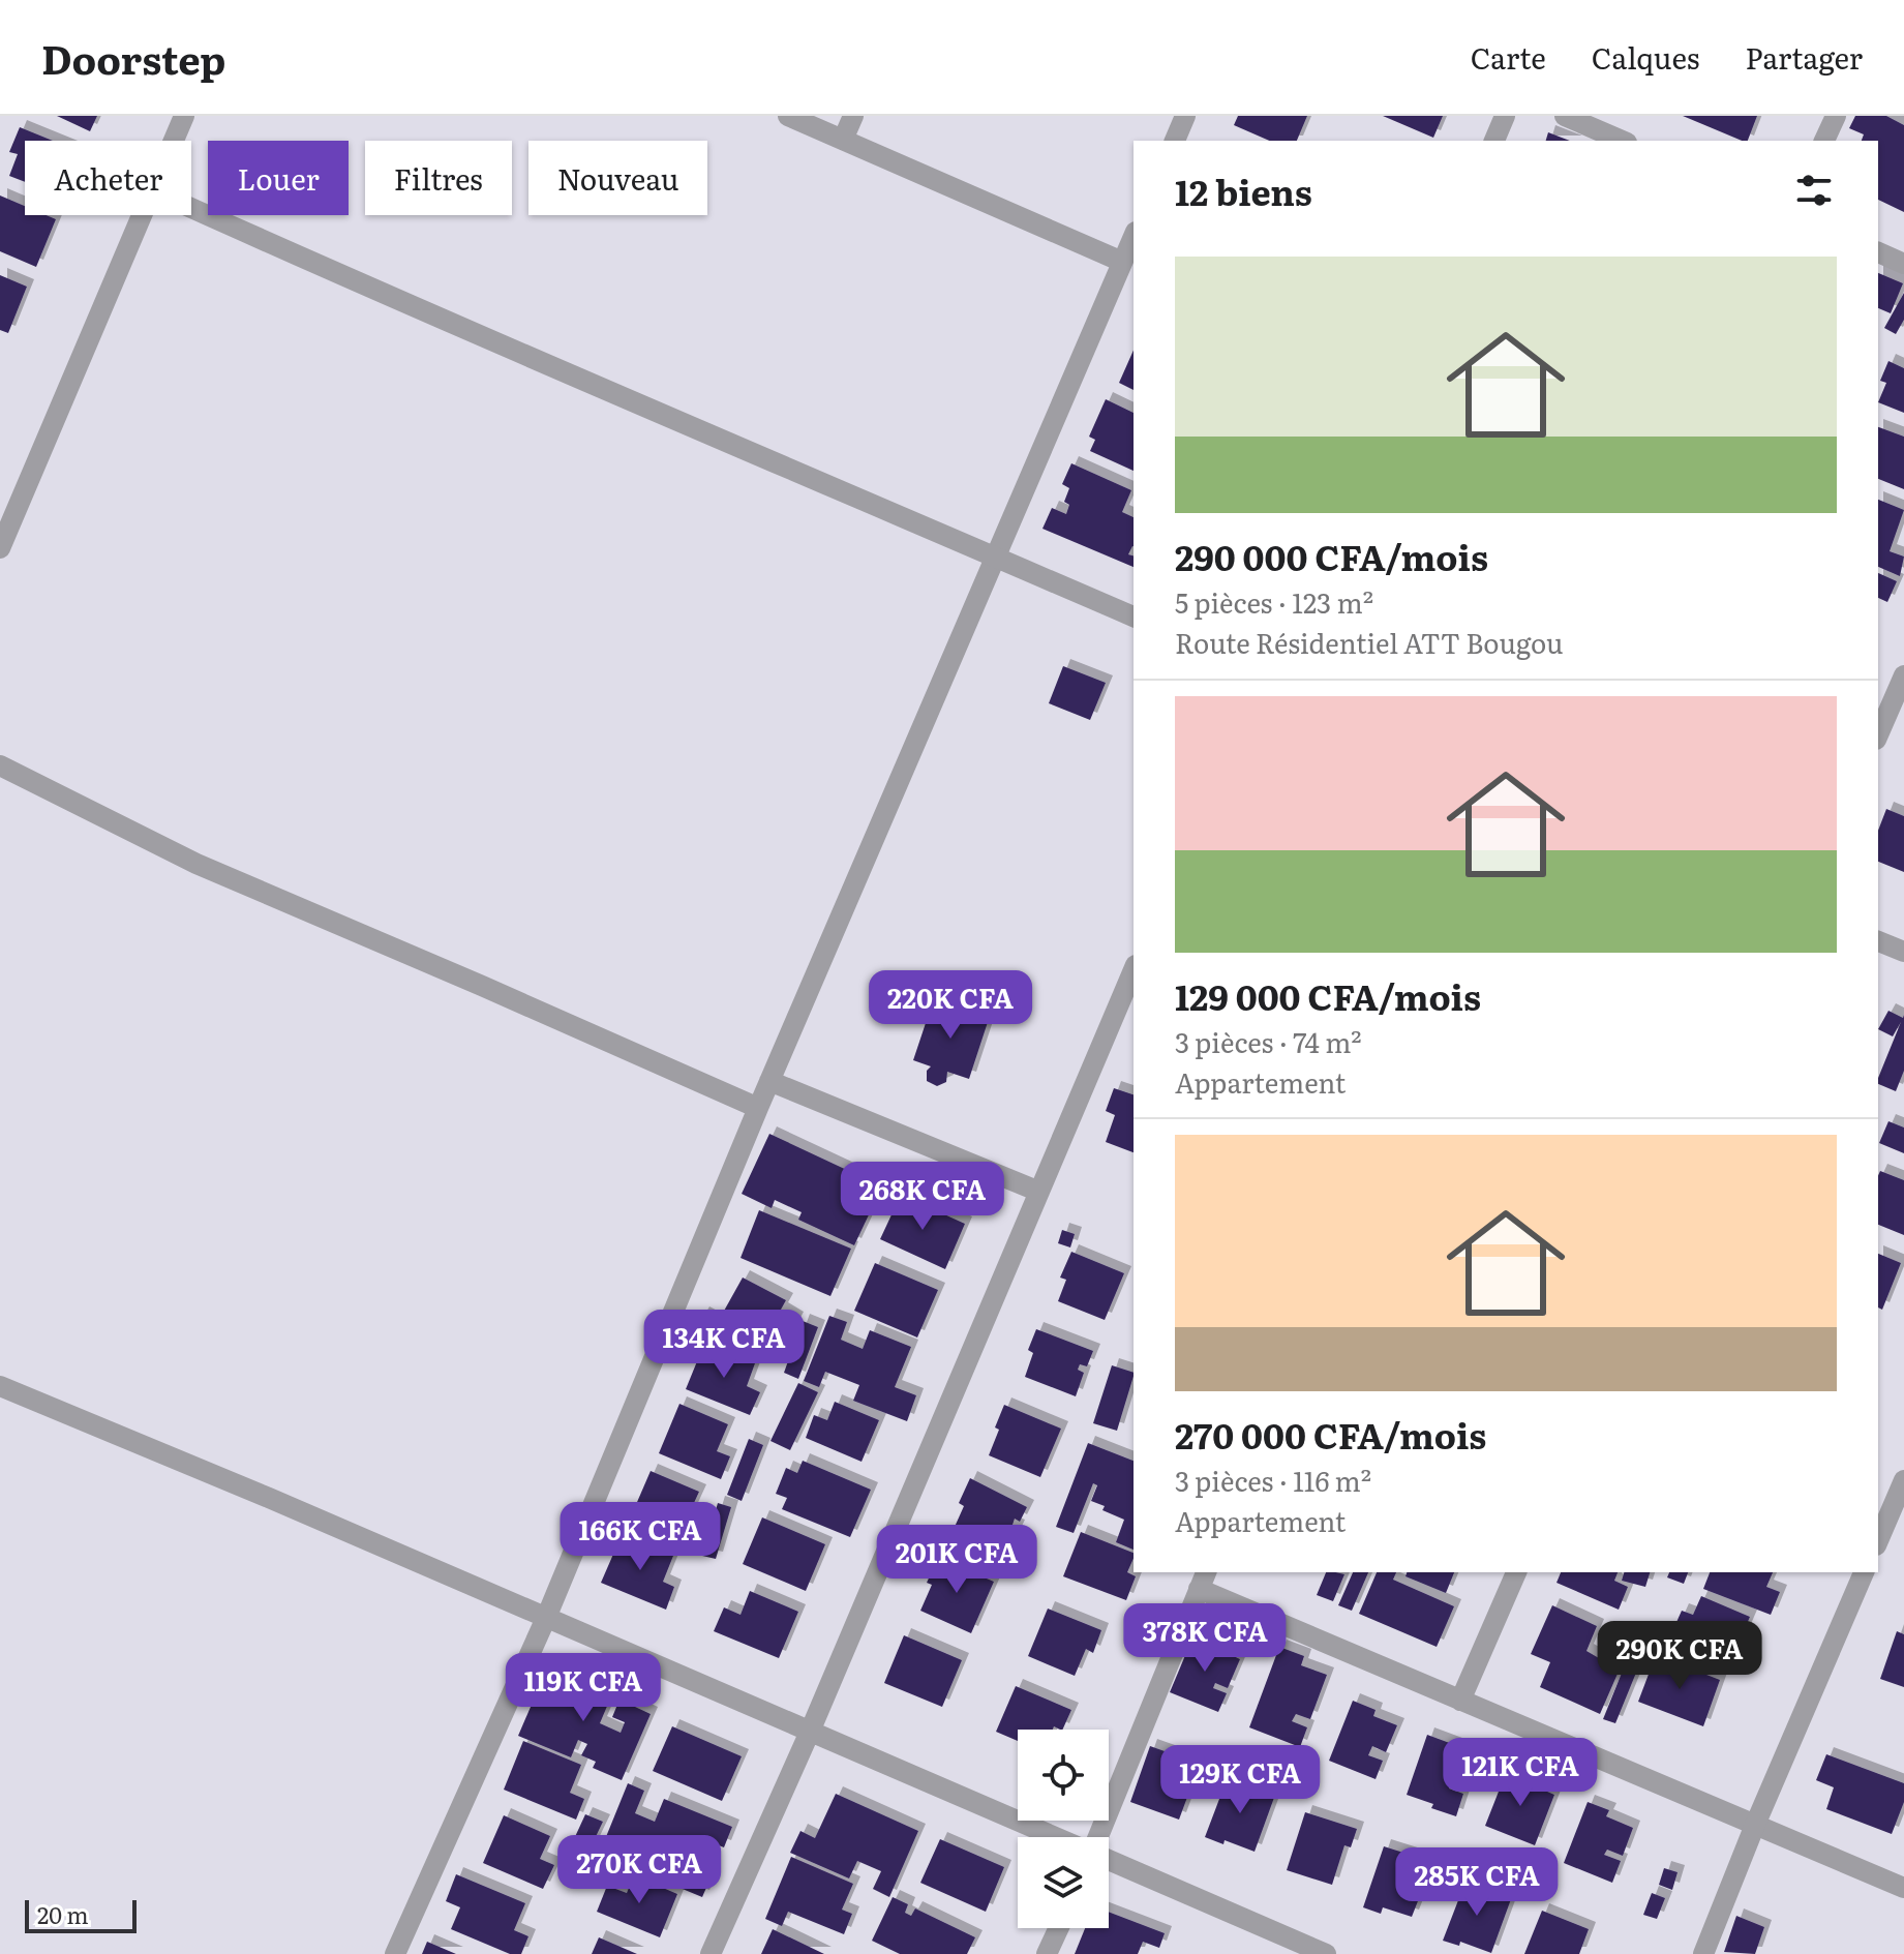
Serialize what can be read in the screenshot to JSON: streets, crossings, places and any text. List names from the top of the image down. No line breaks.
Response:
{"scale_bar":"20 m","page":{"header":"Doorstep","nav":["Carte","Calques","Partager"],"chip":["Acheter","Louer","Filtres","Nouveau"],"heading":"12 biens","list":[{"name":"290 000 CFA/mois","note":"5 pièces · 123 m² · Route Résidentiel ATT Bougou"},{"name":"129 000 CFA/mois","note":"3 pièces · 74 m² · Appartement"},{"name":"270 000 CFA/mois","note":"3 pièces · 116 m² · Appartement"}],"price":["220K CFA","268K CFA","134K CFA","166K CFA","201K CFA","378K CFA","290K CFA","119K CFA","121K CFA","129K CFA","270K CFA","285K CFA"],"scale":"20 m"}}
